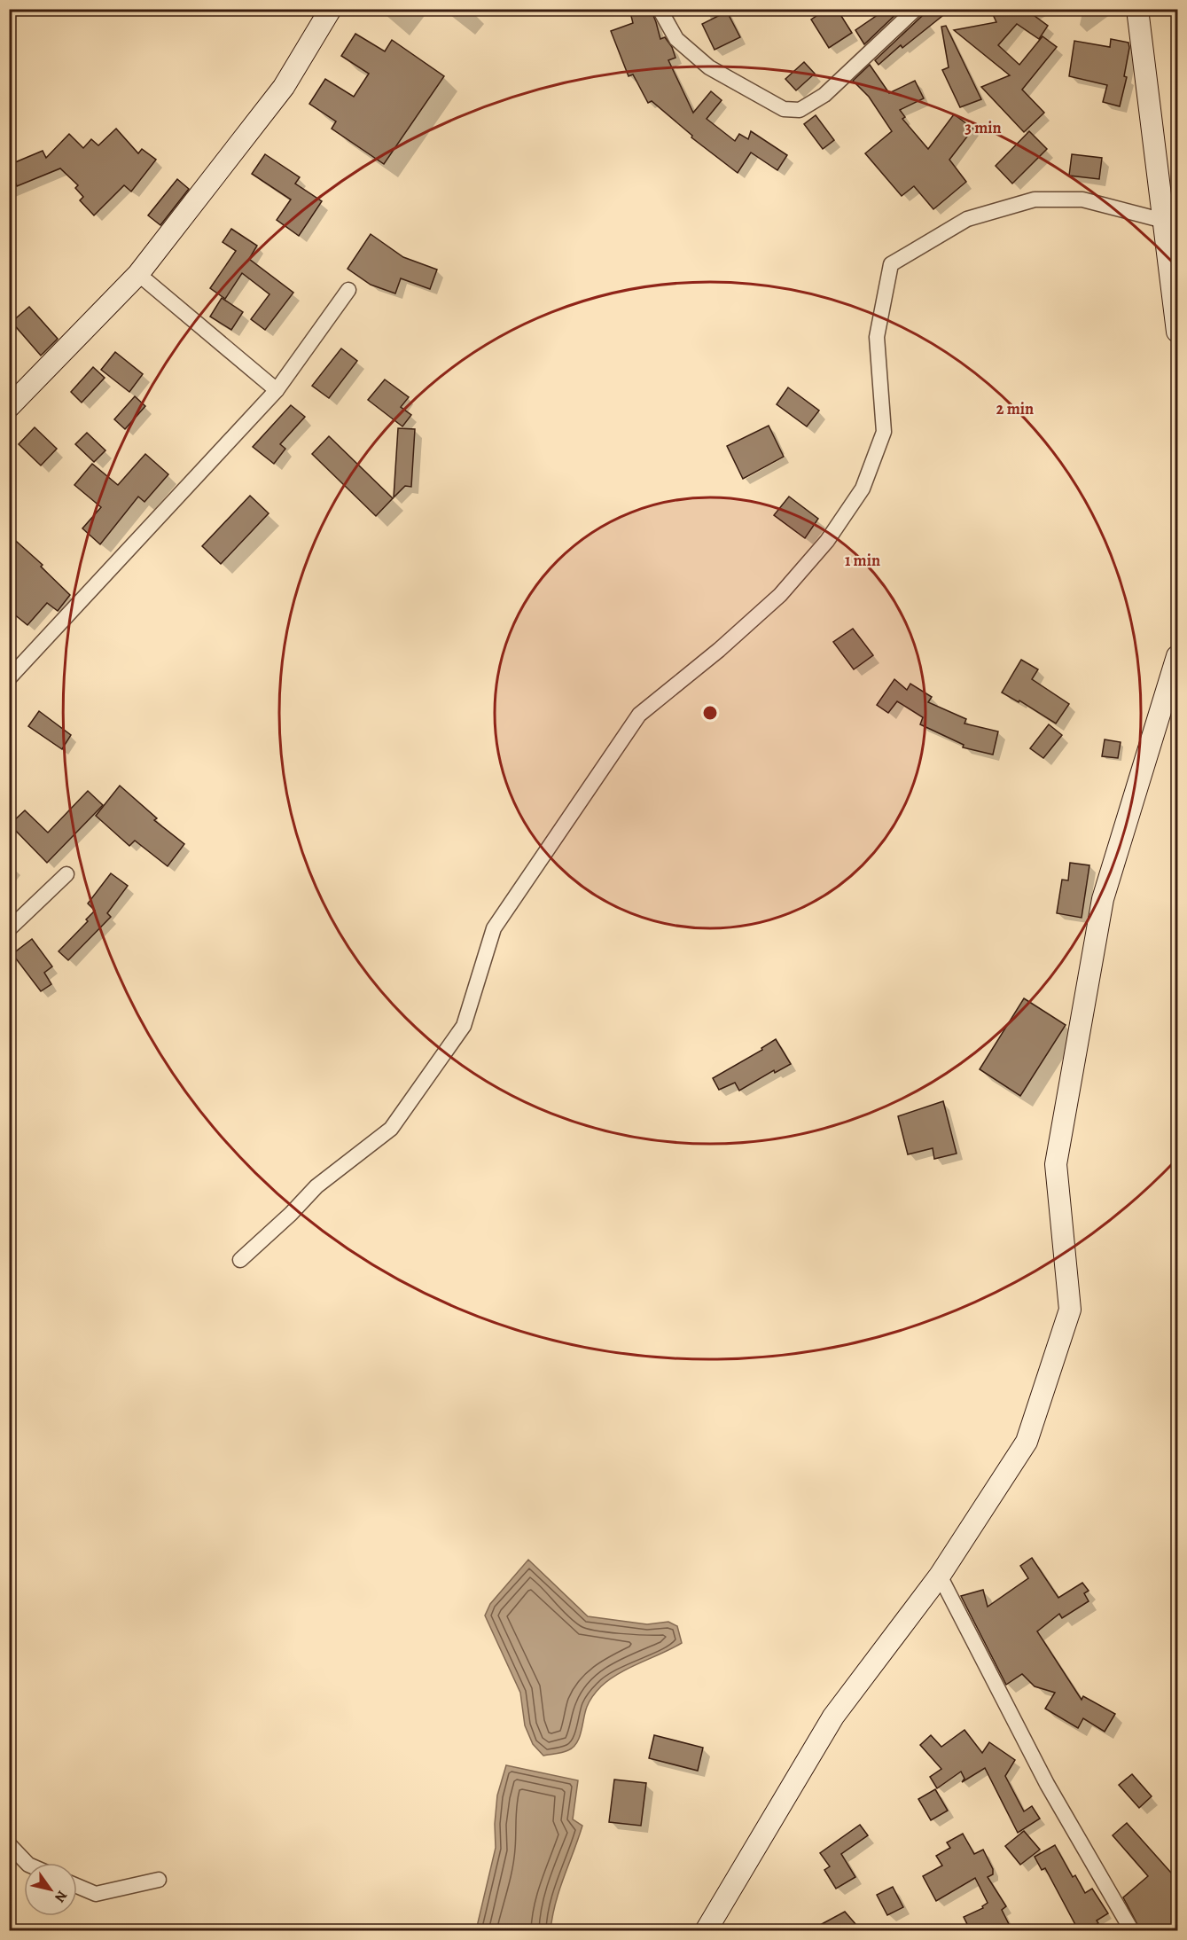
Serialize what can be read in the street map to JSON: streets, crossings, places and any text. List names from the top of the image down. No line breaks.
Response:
{"north":"bottom right","rings":["3 min","2 min","1 min"]}
